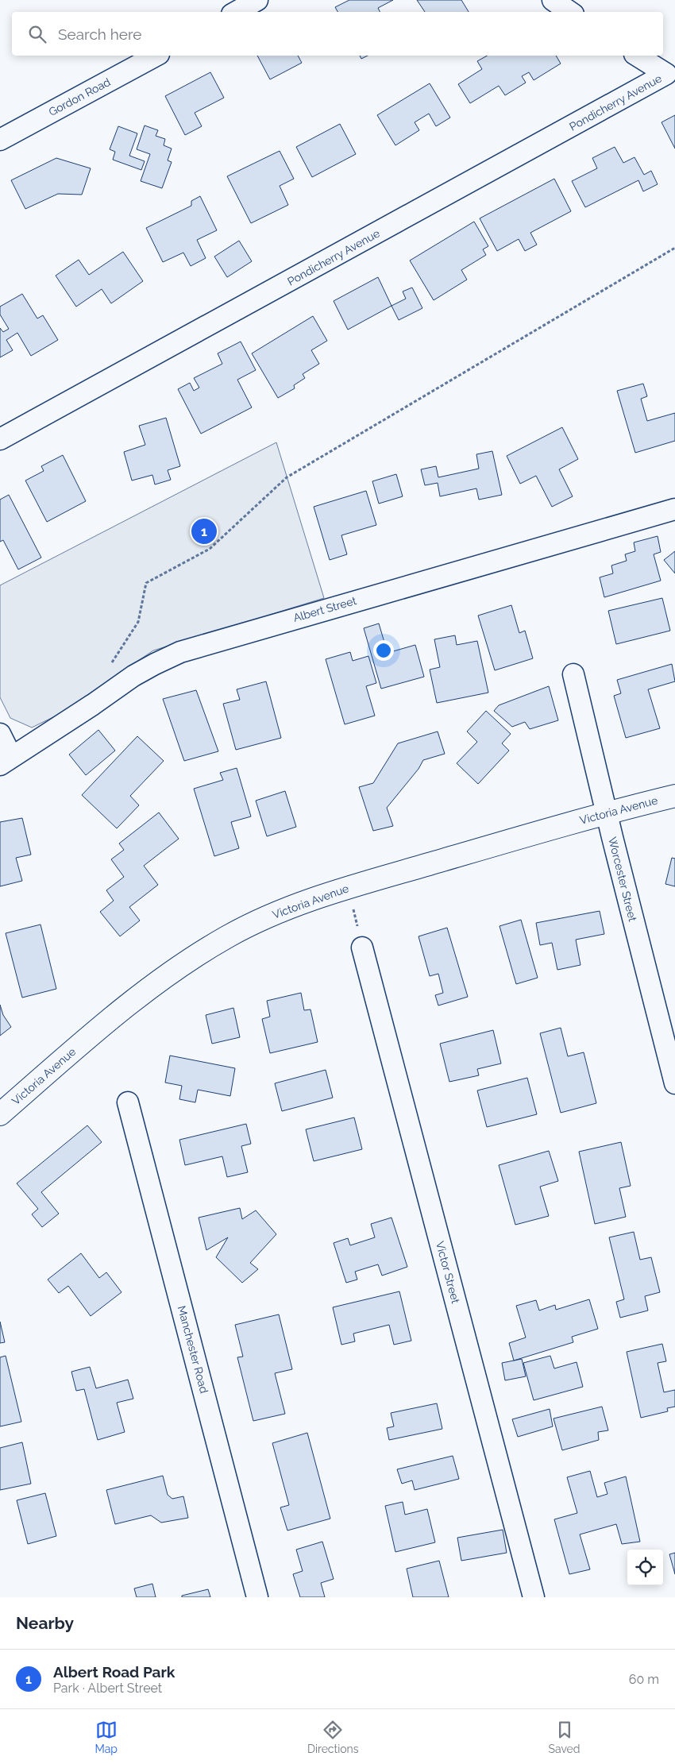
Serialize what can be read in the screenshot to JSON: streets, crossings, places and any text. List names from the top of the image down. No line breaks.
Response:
{"streets":{"street":["Gordon Road","Pondicherry Avenue","Albert Street","Victoria Avenue","Worcester Street","Victor Street","Manchester Road"]},"crossings":[["Victoria Avenue","Worcester Street"]],"page":{"search":"Search here","pins":"1","heading":"Nearby","list":[{"mark":"1","name":"Albert Road Park","note":"Park · Albert Street","value":"60 m"}],"nav":["Map","Directions","Saved"]}}
